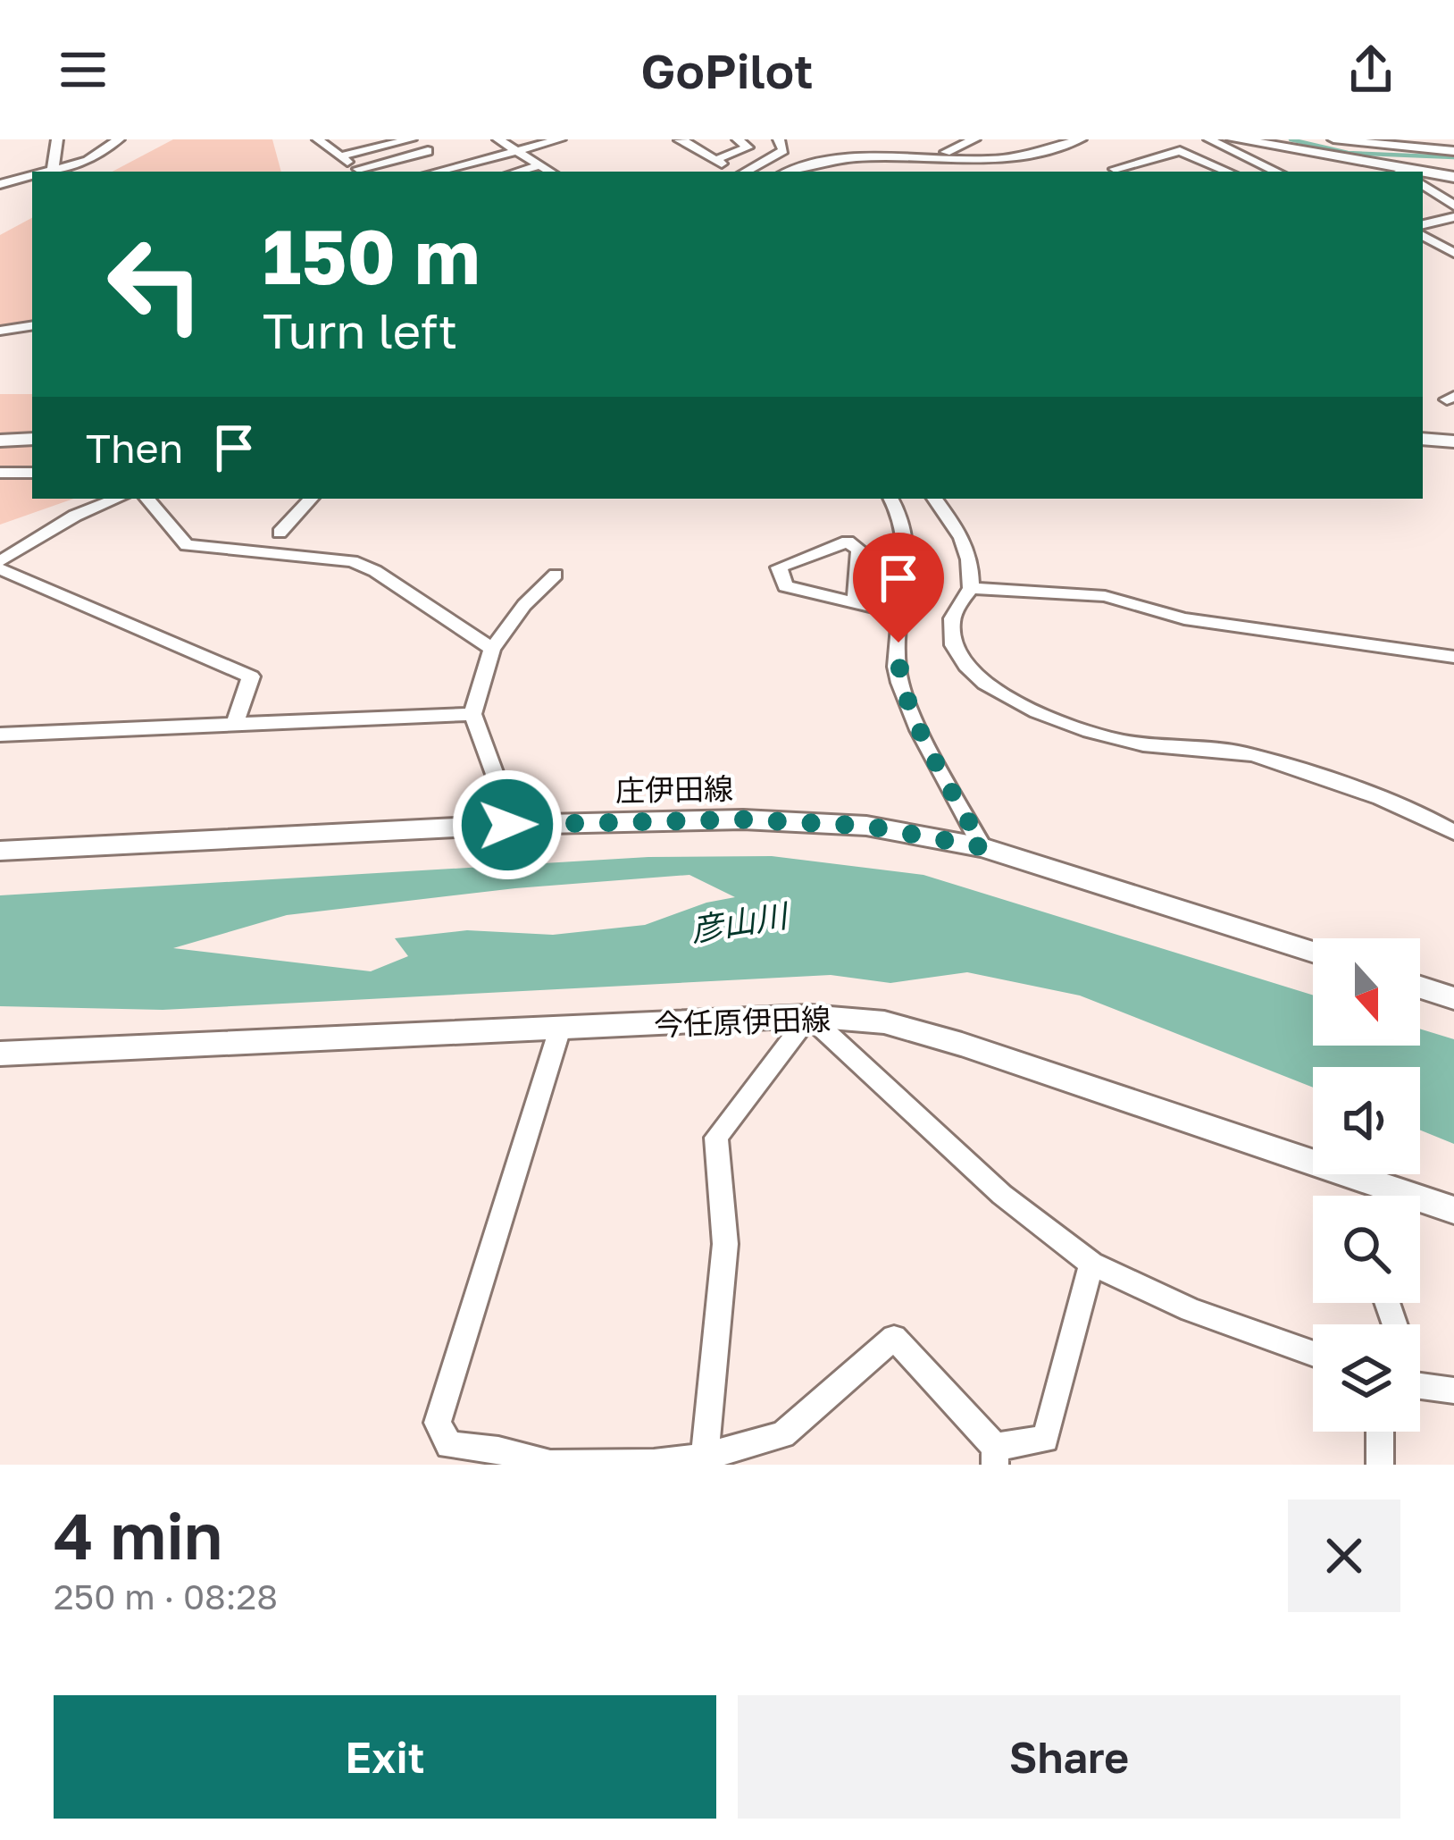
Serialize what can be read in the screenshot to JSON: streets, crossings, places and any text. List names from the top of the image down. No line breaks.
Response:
{"streets":{"main road":["庄伊田線","今任原伊田線"]},"water":["彦山川"],"north":"bottom","page":{"header":"GoPilot","turn":["150 m","Turn left"],"then":"Then","heading":["4 min","250 m · 08:28"],"buttons":["Exit","Share"]}}
